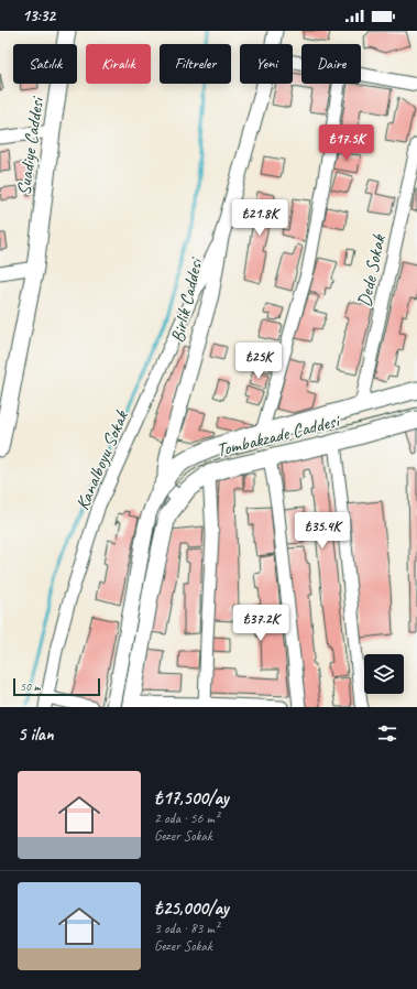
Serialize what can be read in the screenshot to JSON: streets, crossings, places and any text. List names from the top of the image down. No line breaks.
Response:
{"streets":{"main road":["Suadiye Caddesi","Birlik Caddesi","Tombakzade Caddesi"],"street":["Dede Sokak","Kanalboyu Sokak"]},"crossings":[["Dede Sokak","Tombakzade Caddesi"],["Birlik Caddesi","Tombakzade Caddesi"],["Birlik Caddesi","Kanalboyu Sokak"]],"scale_bar":"50 m","page":{"status":"13:32","chip":["Satılık","Kiralık","Filtreler","Yeni","Daire"],"price":["₺17.5K","₺21.8K","₺25K","₺35.4K","₺37.2K"],"scale":"50 m","heading":"5 ilan","list":[{"name":"₺17,500/ay","note":"2 oda · 56 m² · Gezer Sokak"},{"name":"₺25,000/ay","note":"3 oda · 83 m² · Gezer Sokak"}]}}
